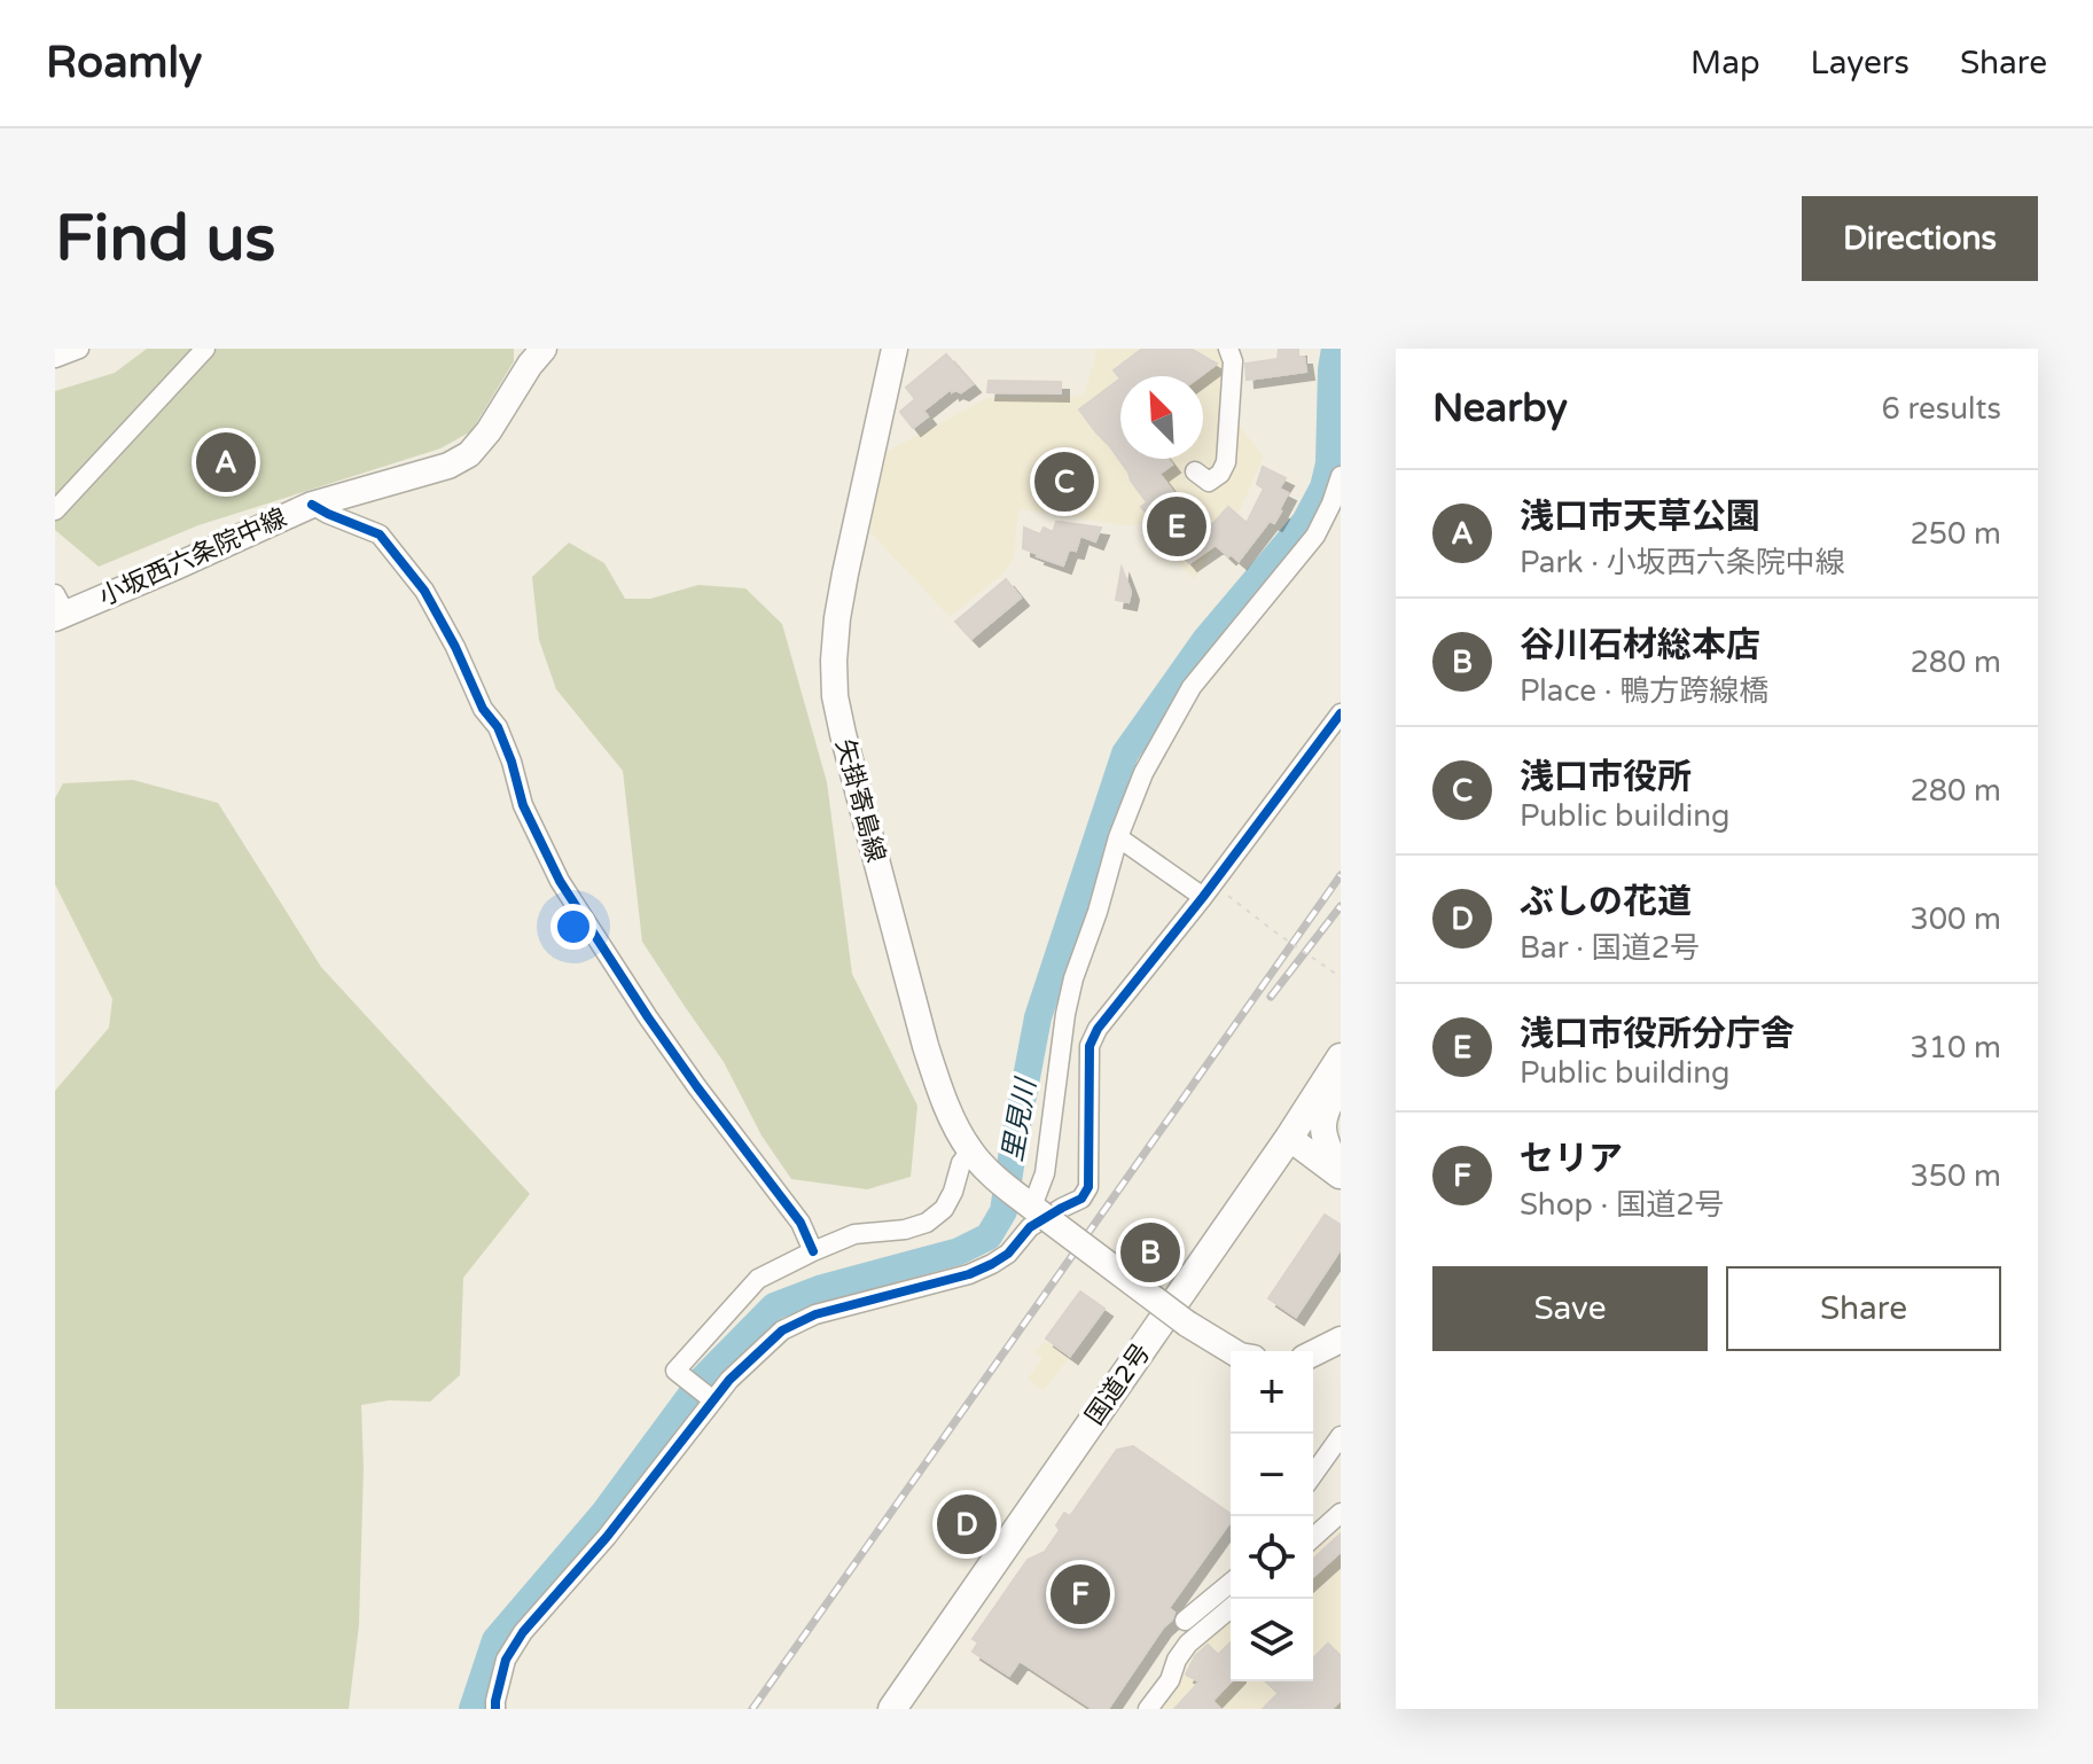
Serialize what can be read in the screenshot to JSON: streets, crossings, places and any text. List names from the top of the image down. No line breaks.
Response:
{"streets":{"highway":["国道2号"],"main road":["小坂西六条院中線","矢掛寄島線"]},"water":["里見川"],"north":"top left","page":{"header":"Roamly","nav":["Map","Layers","Share"],"buttons":["Directions",["Save","Share"]],"title":"Find us","heading":["Nearby","6 results"],"pins":["A","C","E","B","D","F"],"list":[{"mark":"A","name":"浅口市天草公園","note":"Park · 小坂西六条院中線","value":"250 m"},{"mark":"B","name":"谷川石材総本店","note":"Place · 鴨方跨線橋","value":"280 m"},{"mark":"C","name":"浅口市役所","note":"Public building","value":"280 m"},{"mark":"D","name":"ぶしの花道","note":"Bar · 国道2号","value":"300 m"},{"mark":"E","name":"浅口市役所分庁舎","note":"Public building","value":"310 m"},{"mark":"F","name":"セリア","note":"Shop · 国道2号","value":"350 m"}],"map_buttons":["+","−"]}}
